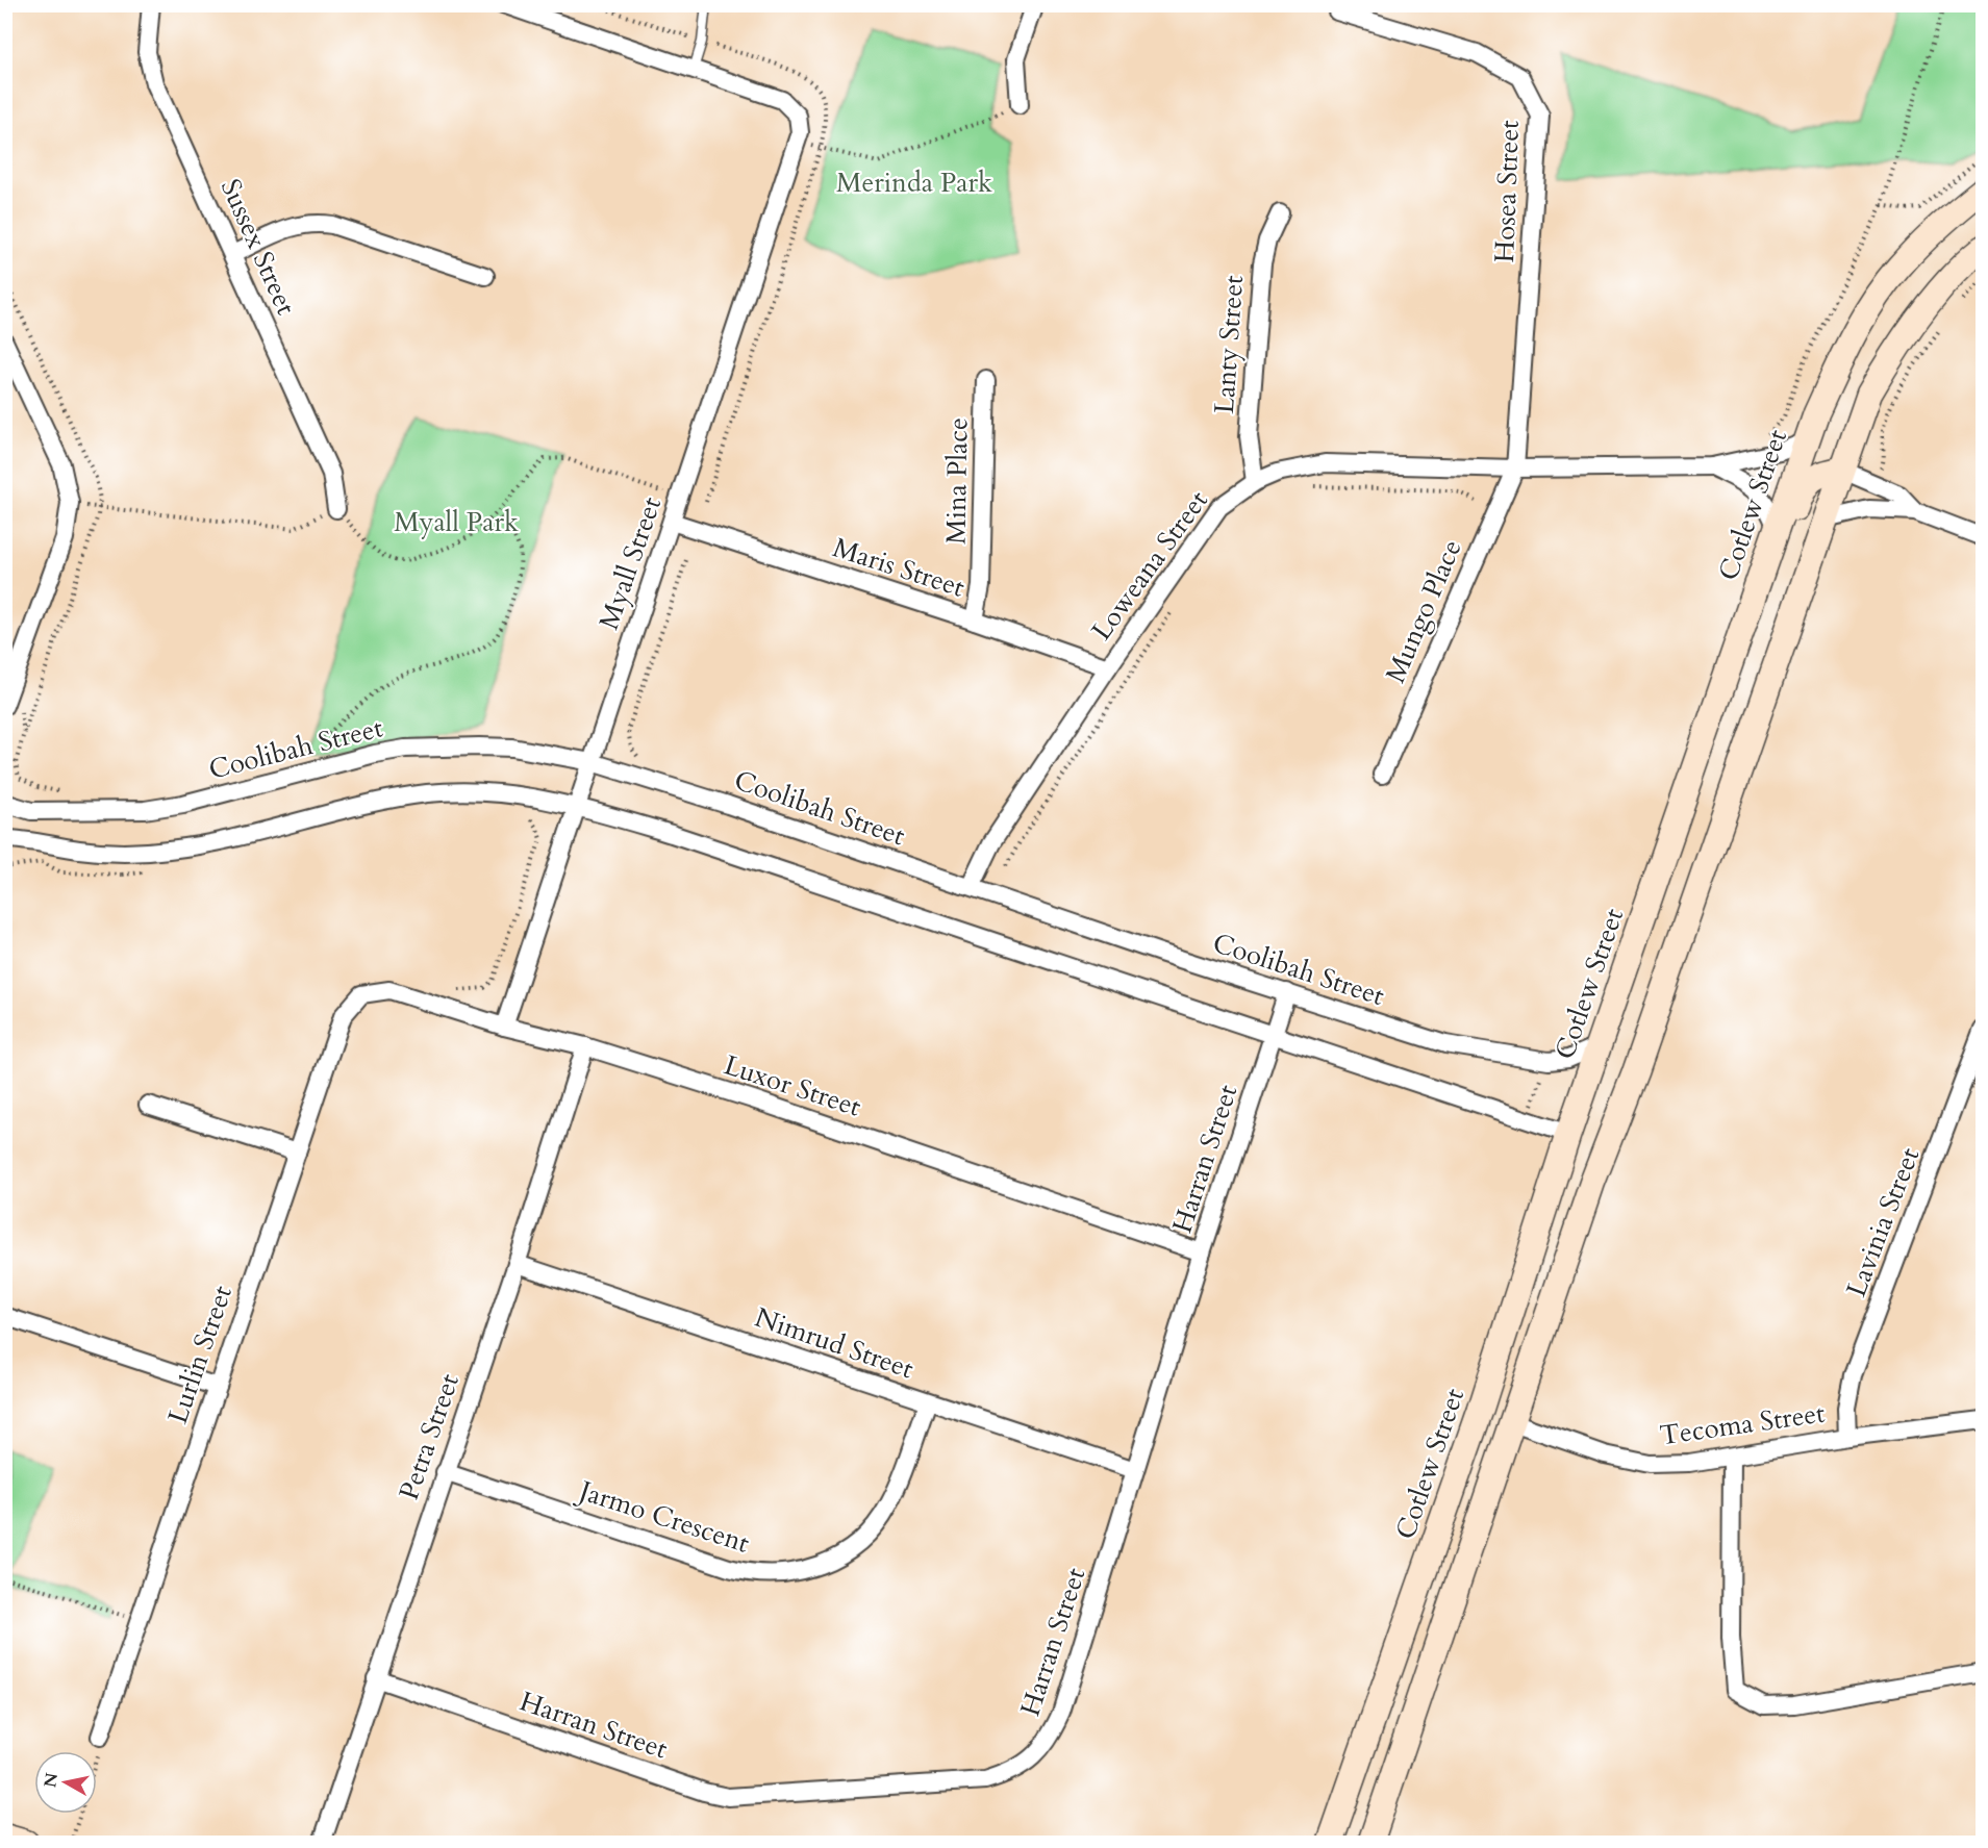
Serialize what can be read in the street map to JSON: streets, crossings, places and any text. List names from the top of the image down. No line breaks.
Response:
{"streets":{"main road":["Cotlew Street"],"street":["Hosea Street","Sussex Street","Lanty Street","Mina Place","Myall Street","Loweana Street","Maris Street","Mungo Place","Coolibah Street","Luxor Street","Harran Street","Lavinia Street","Nimrud Street","Lurlin Street","Tecoma Street","Petra Street","Jarmo Crescent"]},"crossings":[["Hosea Street","Loweana Street"],["Hosea Street","Mungo Place"],["Lanty Street","Loweana Street"],["Mina Place","Maris Street"],["Cotlew Street","Loweana Street"],["Cotlew Street","Coolibah Street"],["Myall Street","Maris Street"],["Myall Street","Coolibah Street"],["Myall Street","Luxor Street"],["Loweana Street","Maris Street"],["Loweana Street","Mungo Place"],["Loweana Street","Coolibah Street"],["Coolibah Street","Harran Street"],["Luxor Street","Harran Street"],["Luxor Street","Lurlin Street"],["Luxor Street","Petra Street"],["Harran Street","Nimrud Street"],["Harran Street","Petra Street"],["Lavinia Street","Tecoma Street"],["Nimrud Street","Petra Street"],["Nimrud Street","Jarmo Crescent"],["Petra Street","Jarmo Crescent"]],"parks":["Merinda Park","Myall Park"],"north":"left"}
